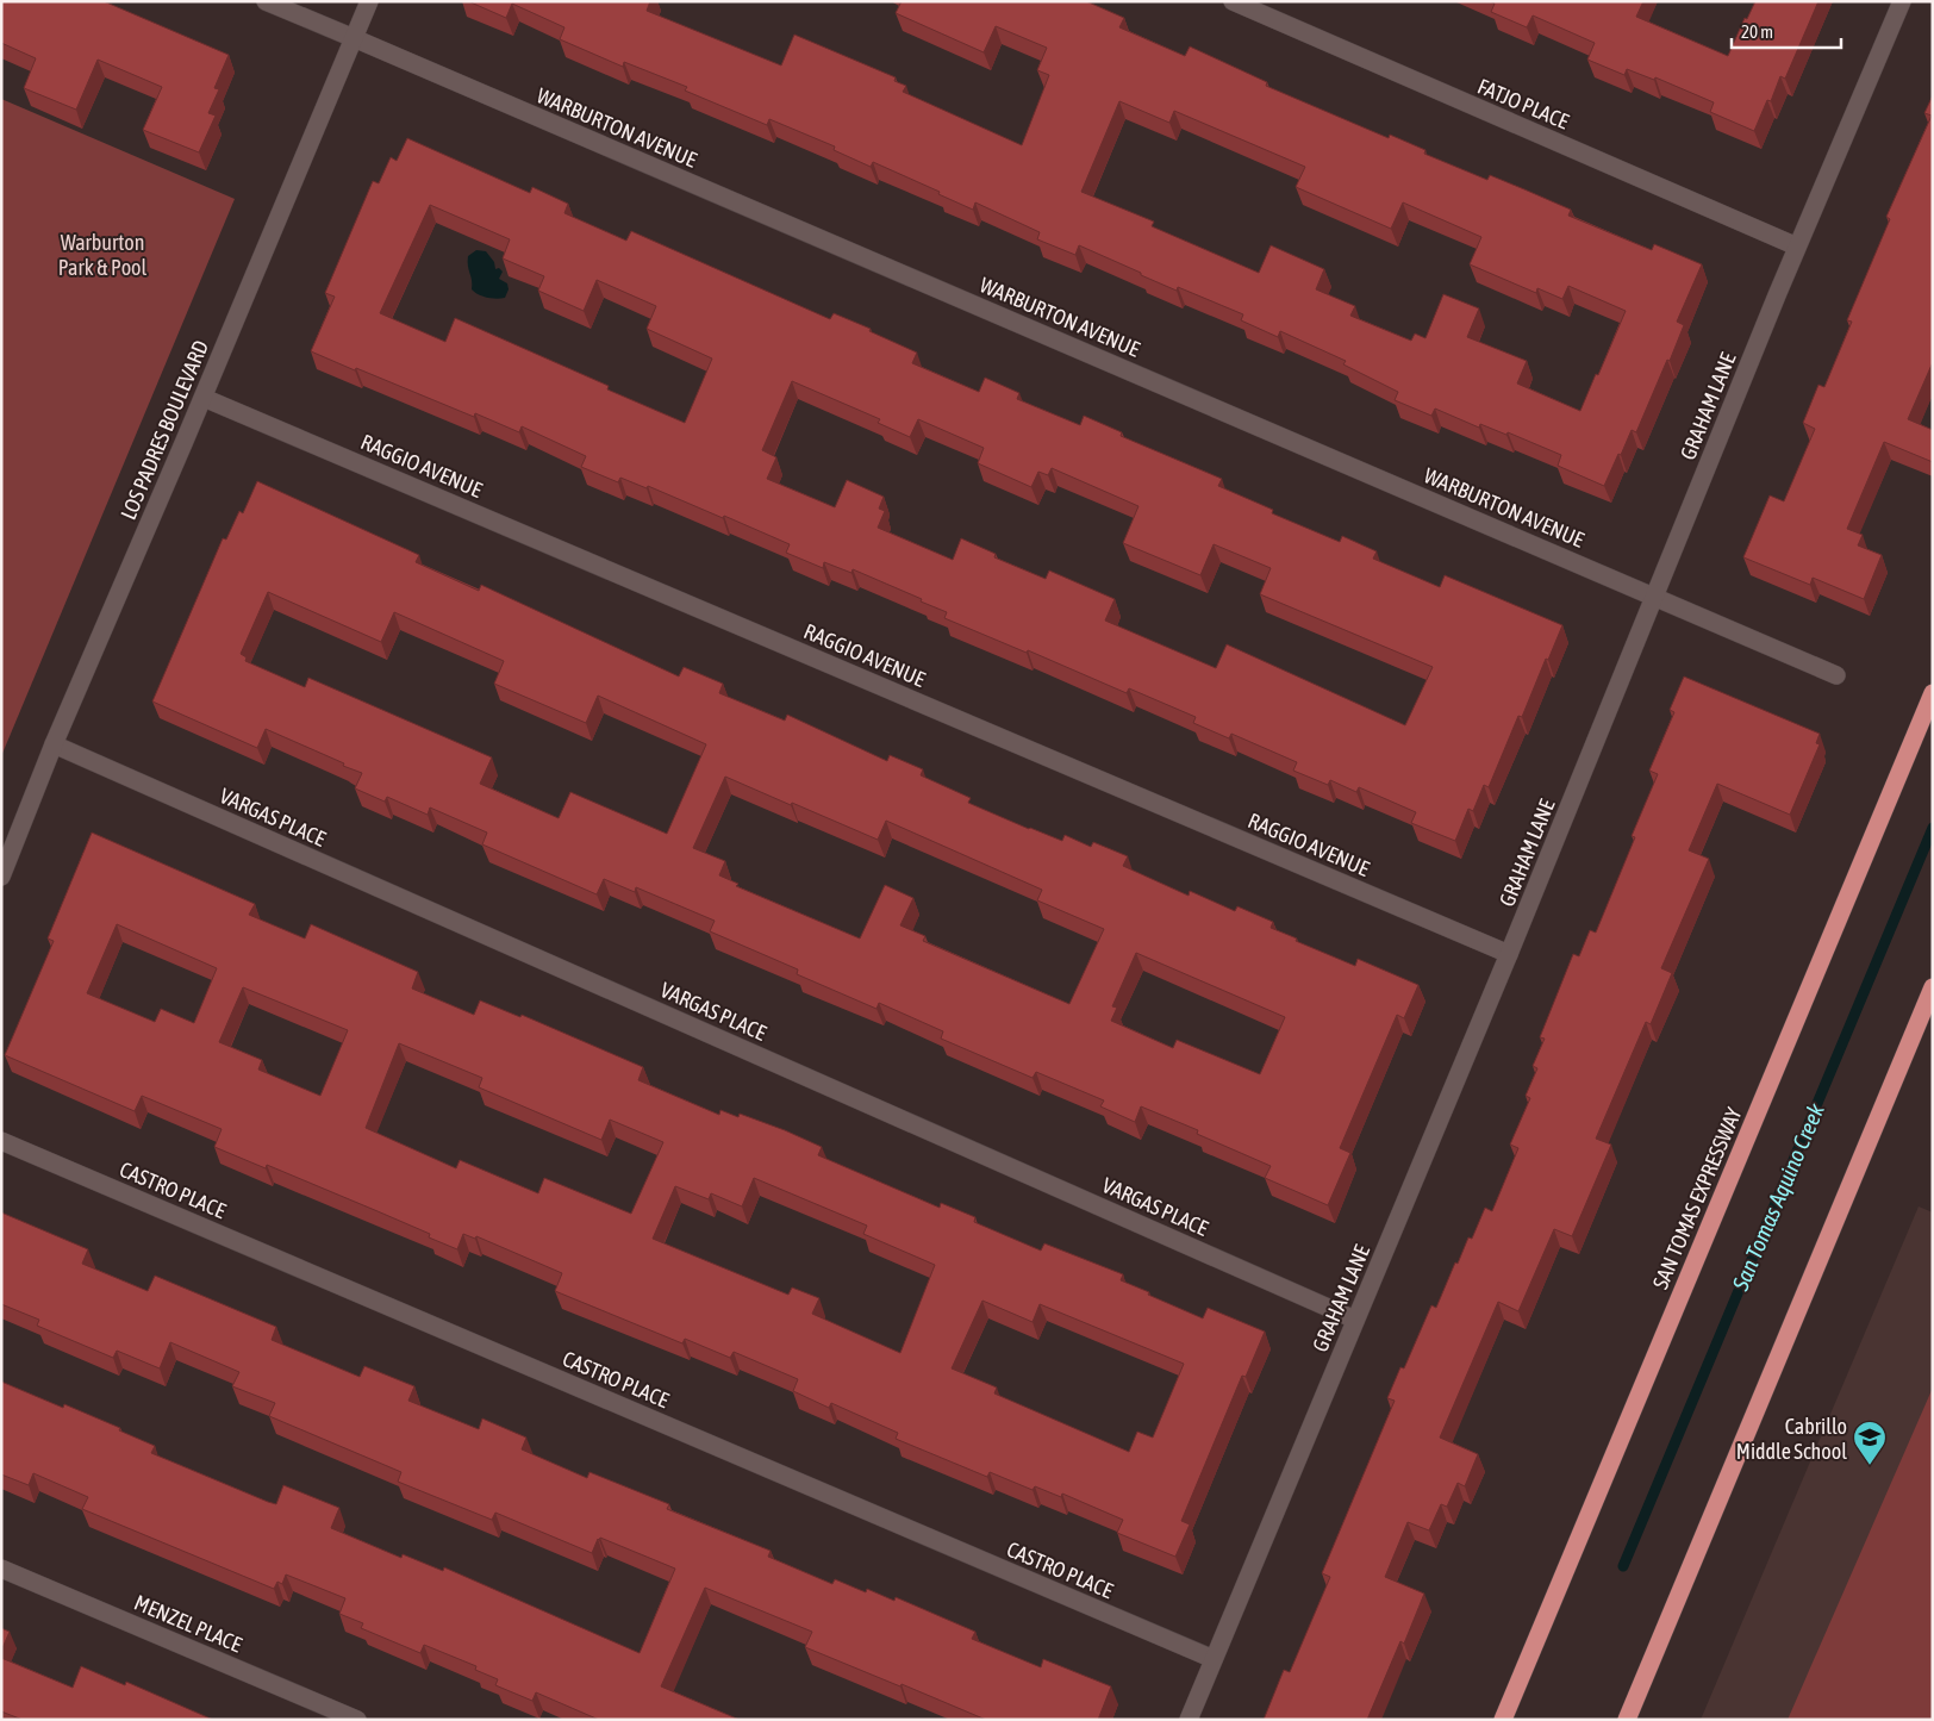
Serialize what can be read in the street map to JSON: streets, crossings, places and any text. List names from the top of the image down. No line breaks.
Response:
{"streets":{"highway":["SAN TOMAS EXPRESSWAY"],"street":["FATJO PLACE","WARBURTON AVENUE","GRAHAM LANE","LOS PADRES BOULEVARD","RAGGIO AVENUE","VARGAS PLACE","CASTRO PLACE","MENZEL PLACE"]},"crossings":[["FATJO PLACE","GRAHAM LANE"],["WARBURTON AVENUE","GRAHAM LANE"],["WARBURTON AVENUE","LOS PADRES BOULEVARD"],["GRAHAM LANE","RAGGIO AVENUE"],["GRAHAM LANE","VARGAS PLACE"],["GRAHAM LANE","CASTRO PLACE"],["LOS PADRES BOULEVARD","RAGGIO AVENUE"],["LOS PADRES BOULEVARD","VARGAS PLACE"]],"water":["San Tomas Aquino Creek"],"parks":["Warburton Park & Pool"],"places":{"school or university":["Cabrillo Middle School"]},"scale_bar":"20 m"}
